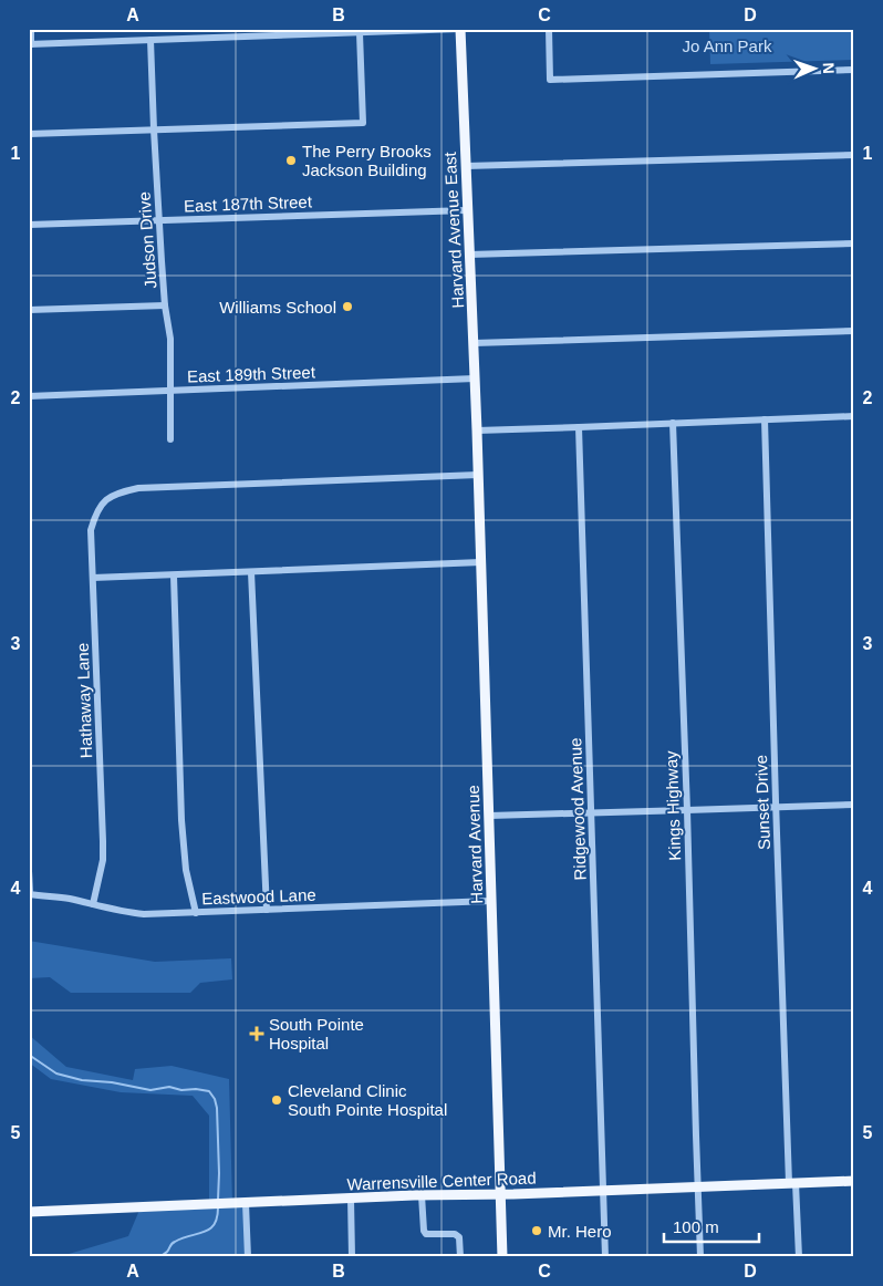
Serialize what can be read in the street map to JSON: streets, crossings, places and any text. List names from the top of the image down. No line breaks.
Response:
{"streets":{"main road":["Harvard Avenue East","Harvard Avenue","Warrensville Center Road"],"street":["East 187th Street","Judson Drive","East 189th Street","Hathaway Lane","Sunset Drive","Kings Highway","Ridgewood Avenue","Eastwood Lane"]},"crossings":[["East 187th Street","Harvard Avenue East"],["East 187th Street","Judson Drive"],["Harvard Avenue East","East 189th Street"],["Harvard Avenue East","Harvard Avenue"],["Judson Drive","East 189th Street"],["Hathaway Lane","Harvard Avenue"],["Hathaway Lane","Eastwood Lane"],["Sunset Drive","Warrensville Center Road"],["Kings Highway","Warrensville Center Road"],["Ridgewood Avenue","Warrensville Center Road"],["Harvard Avenue","Eastwood Lane"],["Harvard Avenue","Warrensville Center Road"]],"parks":["Jo Ann Park"],"places":{"other":["The Perry Brooks Jackson Building","Williams School","Cleveland Clinic South Pointe Hospital","Mr. Hero"],"health":["South Pointe Hospital"]},"scale_bar":"100 m","north":"right","grid":{"columns":["A","B","C","D"],"rows":["1","2","3","4","5"]}}
